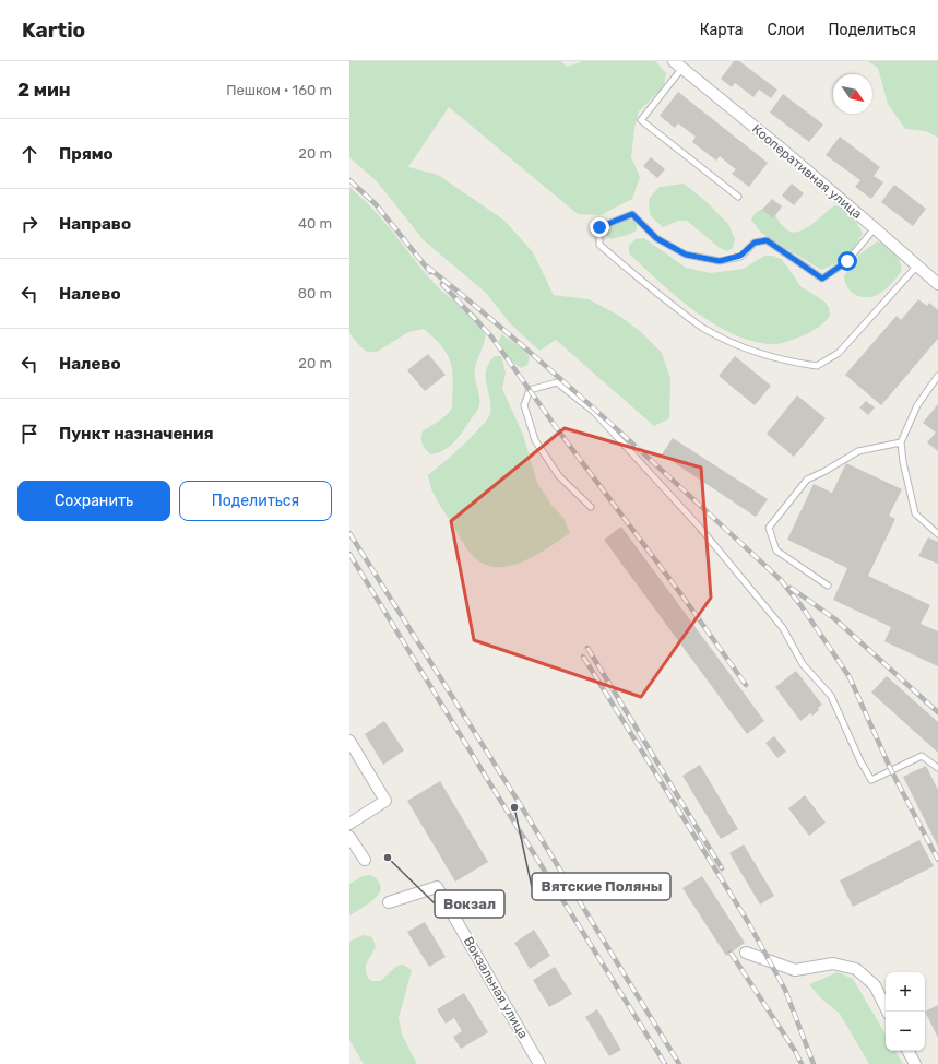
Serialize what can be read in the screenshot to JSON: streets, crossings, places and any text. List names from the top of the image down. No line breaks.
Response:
{"streets":{"street":["Кооперативная улица","Вокзальная улица"]},"places":["Вятские Поляны","Вокзал"],"north":"bottom right","page":{"header":"Kartio","nav":["Карта","Слои","Поделиться"],"heading":["2 мин","Пешком · 160 m"],"list":[["Прямо","20 m"],["Направо","40 m"],["Налево","80 m"],["Налево","20 m"],"Пункт назначения"],"buttons":["Сохранить","Поделиться"],"map_buttons":["+","−"]}}
